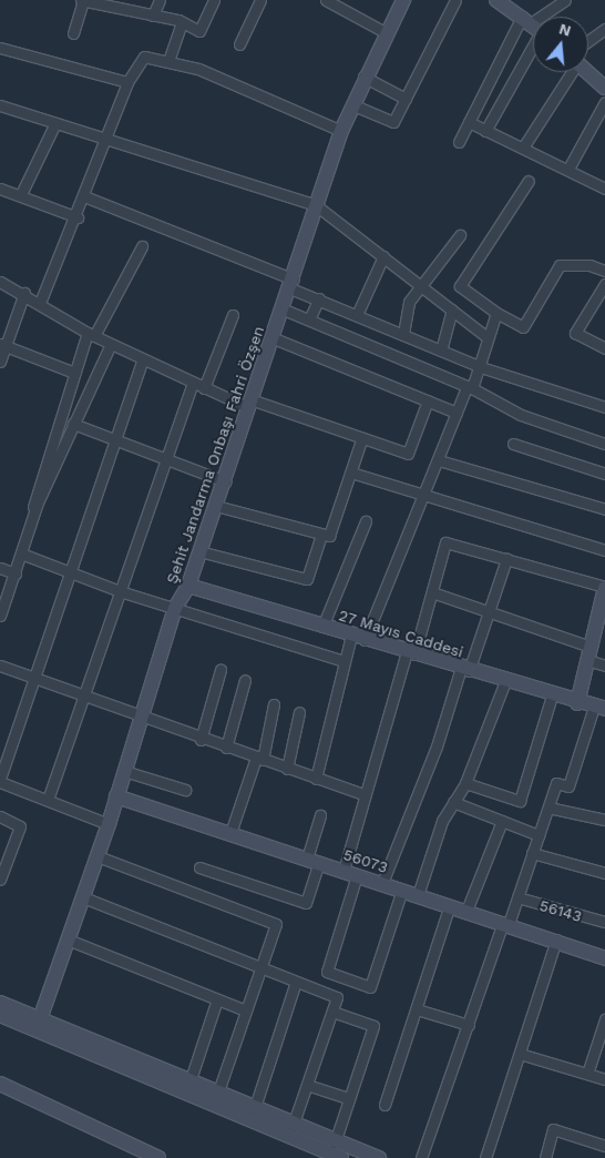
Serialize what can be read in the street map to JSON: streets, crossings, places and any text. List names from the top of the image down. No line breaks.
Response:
{"streets":{"street":["Şehit Jandarma Onbaşı Fahri Özşen","27 Mayıs Caddesi","56073","56143"]},"crossings":[["Şehit Jandarma Onbaşı Fahri Özşen","27 Mayıs Caddesi"],["Şehit Jandarma Onbaşı Fahri Özşen","56073"]],"north":"top"}
